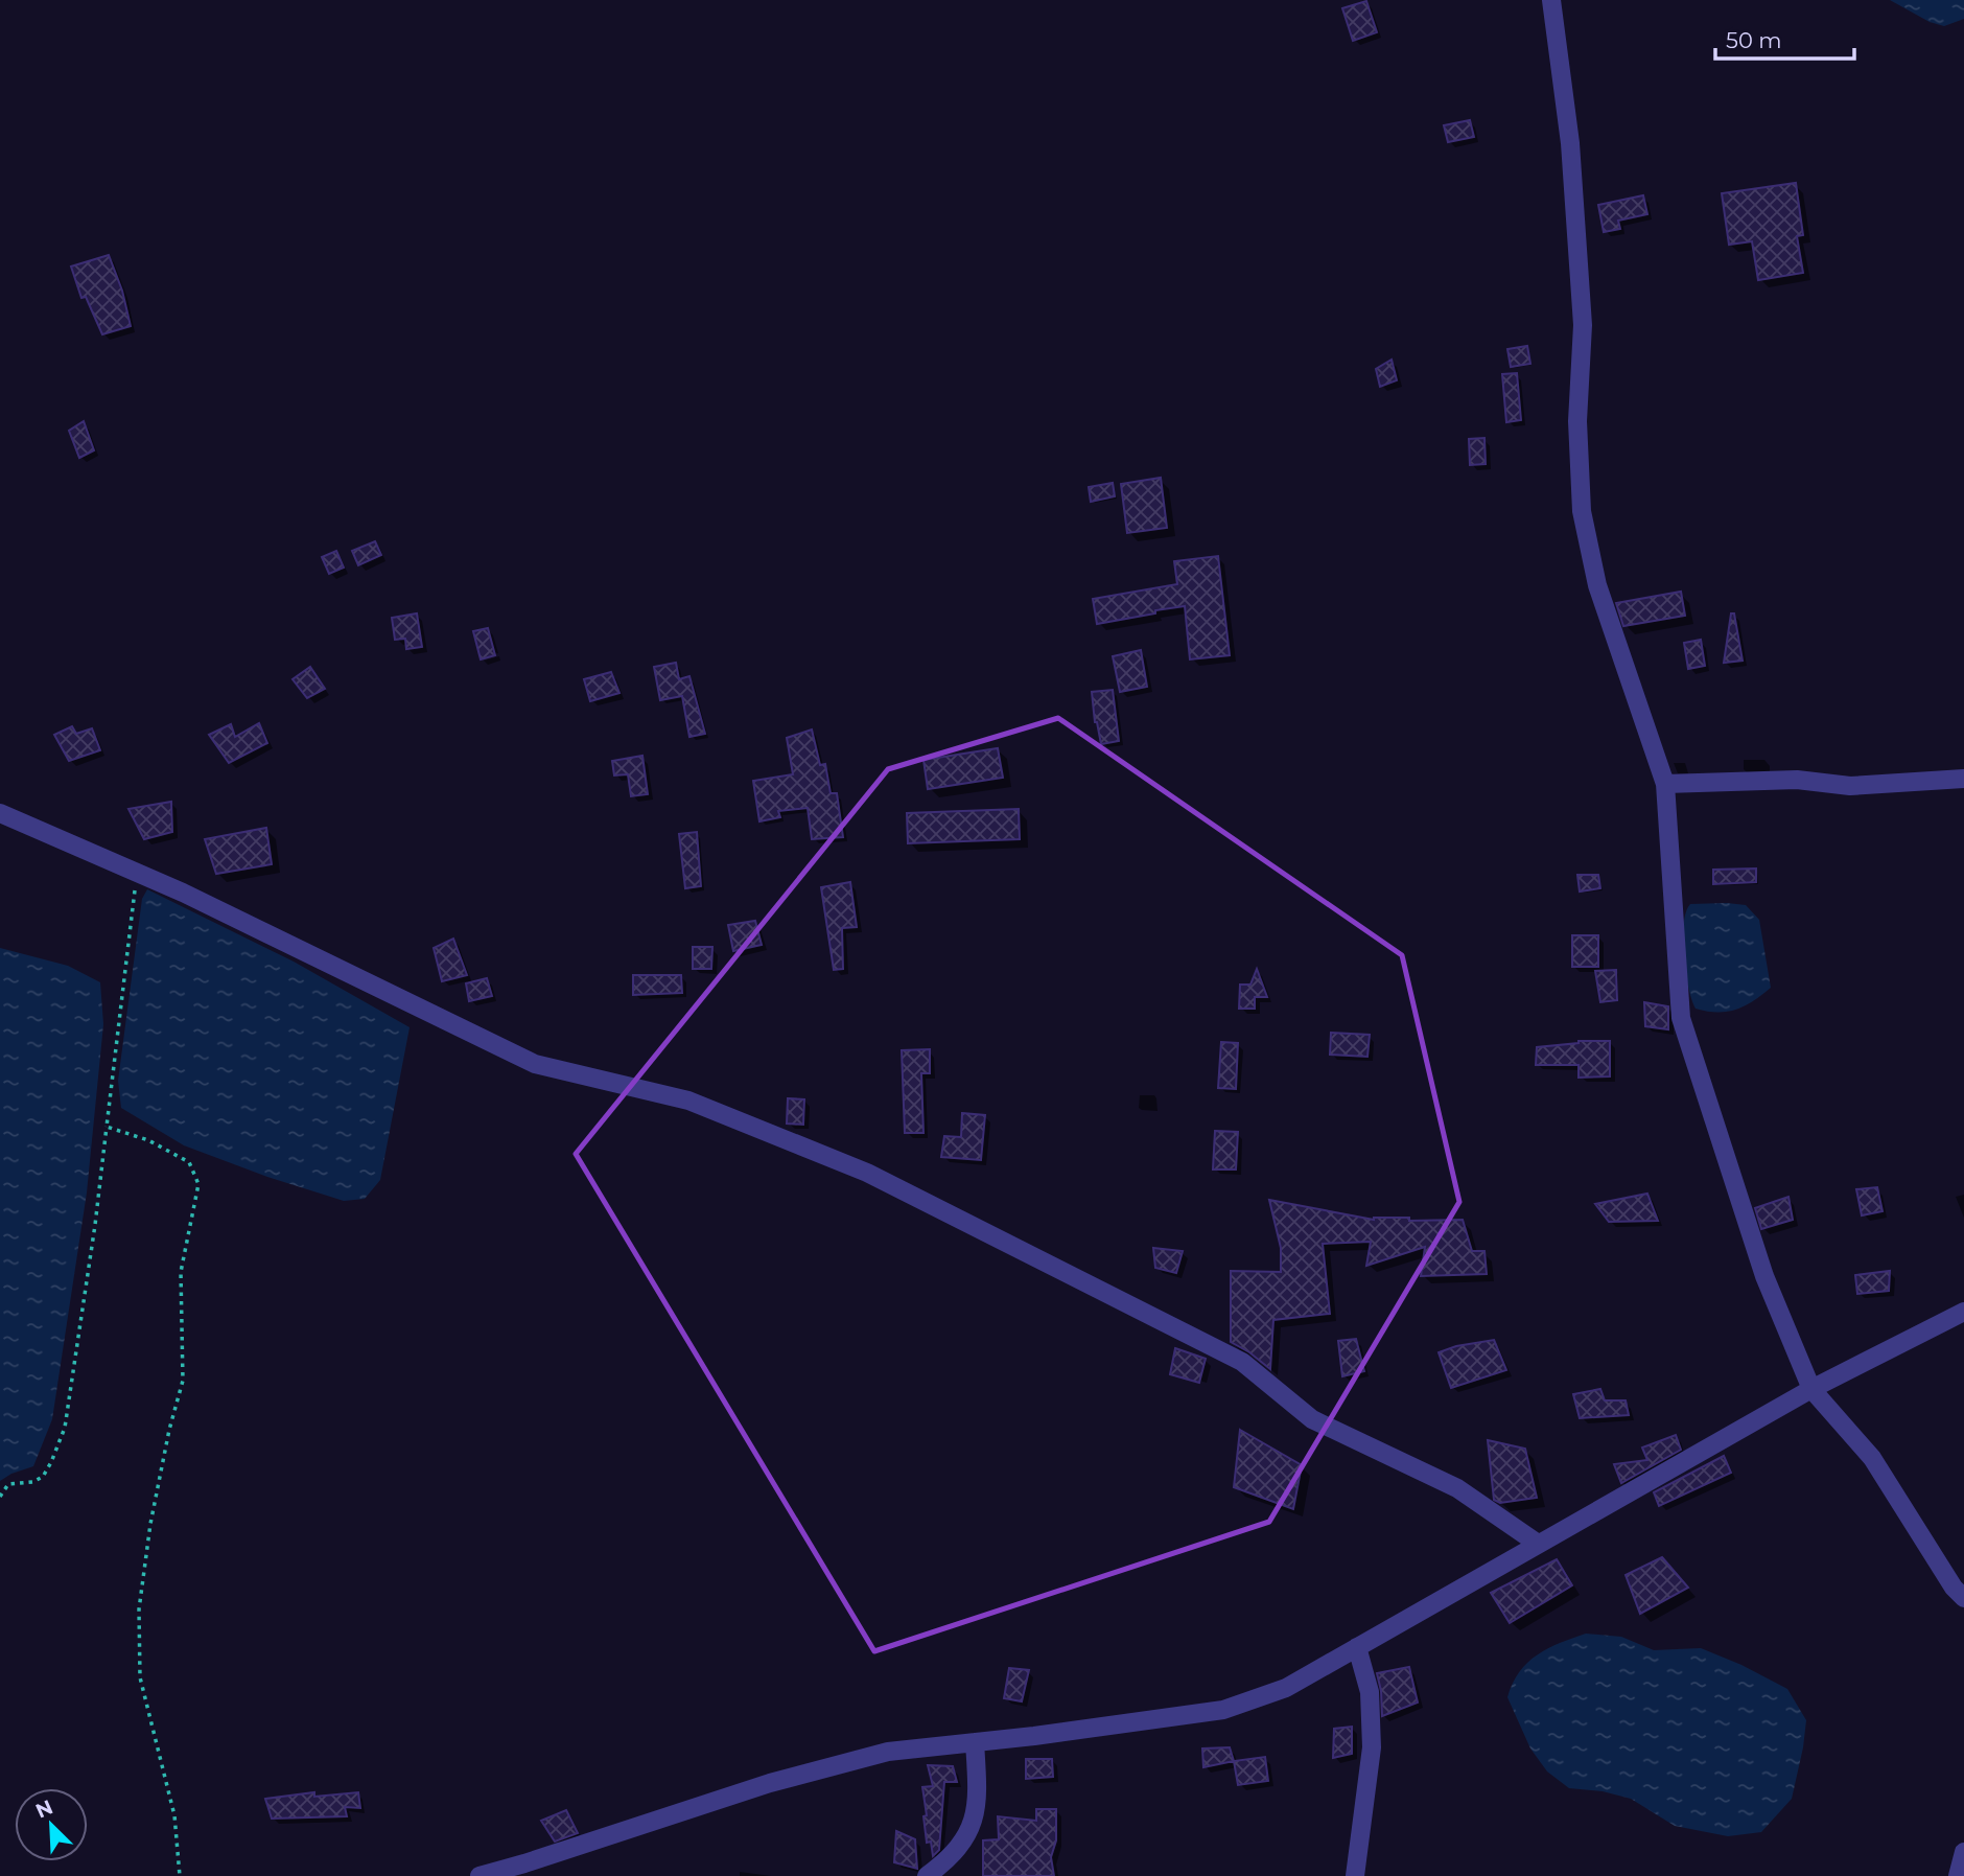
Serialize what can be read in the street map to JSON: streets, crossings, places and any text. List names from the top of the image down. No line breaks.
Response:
{"scale_bar":"50 m","north":"top left"}
